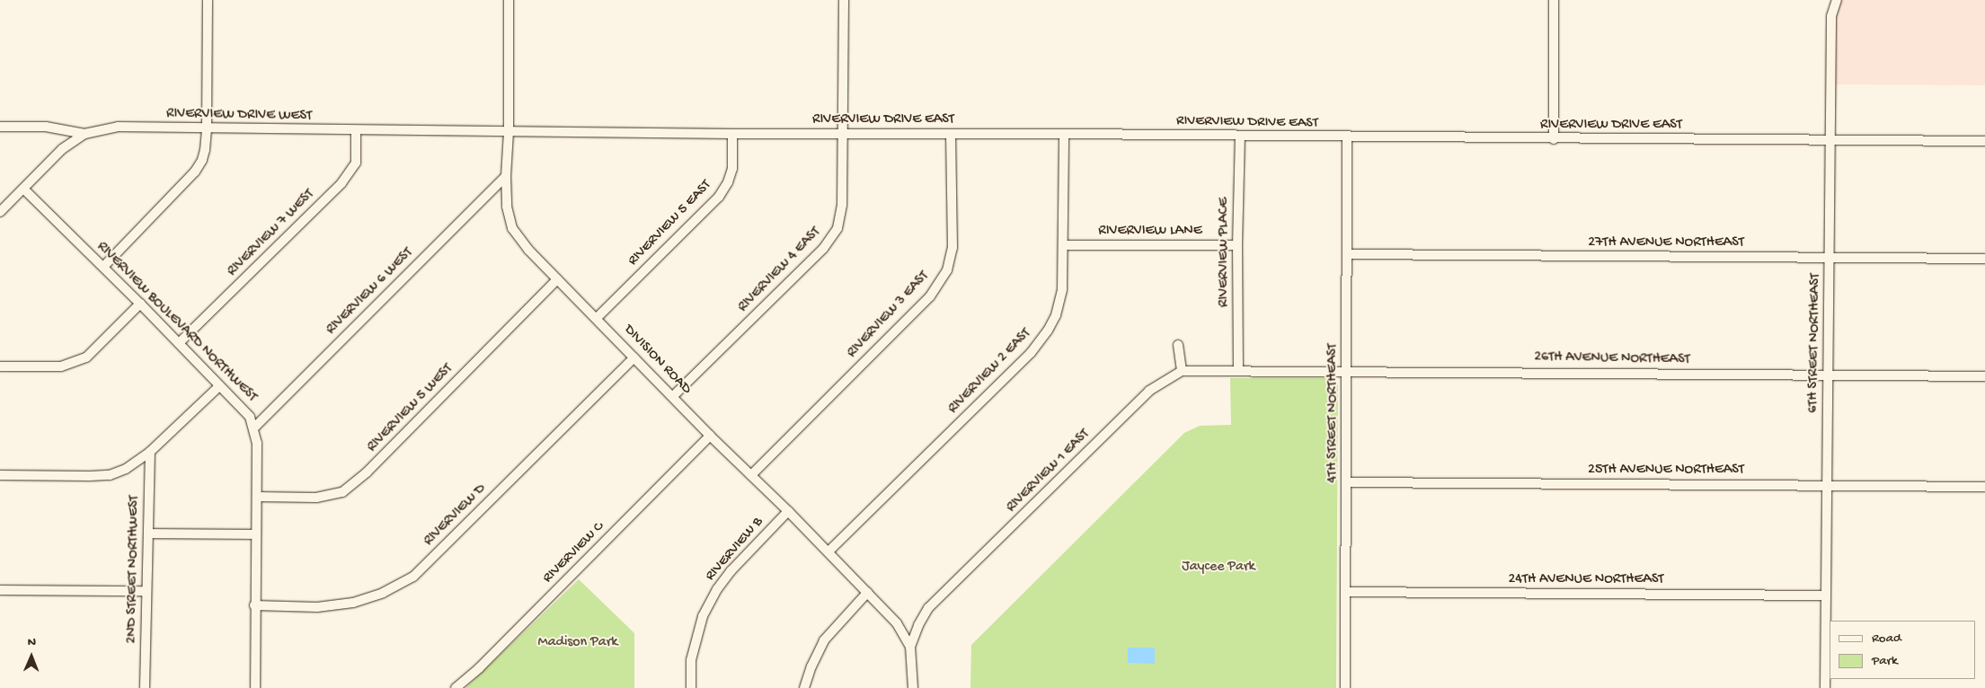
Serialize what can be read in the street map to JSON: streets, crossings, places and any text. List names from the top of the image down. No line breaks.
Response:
{"streets":{"street":["RIVERVIEW DRIVE WEST","RIVERVIEW DRIVE EAST","RIVERVIEW 5 EAST","RIVERVIEW LANE","RIVERVIEW 7 WEST","27TH AVENUE NORTHEAST","RIVERVIEW PLACE","RIVERVIEW 4 EAST","RIVERVIEW 6 WEST","RIVERVIEW 3 EAST","RIVERVIEW BOULEVARD NORTHWEST","6TH STREET NORTHEAST","26TH AVENUE NORTHEAST","DIVISION ROAD","RIVERVIEW 2 EAST","RIVERVIEW 5 WEST","4TH STREET NORTHEAST","25TH AVENUE NORTHEAST","RIVERVIEW 1 EAST","RIVERVIEW D","RIVERVIEW B","RIVERVIEW C","2ND STREET NORTHWEST","24TH AVENUE NORTHEAST"]},"crossings":[["RIVERVIEW DRIVE WEST","RIVERVIEW DRIVE EAST"],["RIVERVIEW DRIVE WEST","RIVERVIEW 7 WEST"],["RIVERVIEW DRIVE WEST","RIVERVIEW BOULEVARD NORTHWEST"],["RIVERVIEW DRIVE WEST","DIVISION ROAD"],["RIVERVIEW DRIVE EAST","RIVERVIEW 5 EAST"],["RIVERVIEW DRIVE EAST","RIVERVIEW PLACE"],["RIVERVIEW DRIVE EAST","RIVERVIEW 4 EAST"],["RIVERVIEW DRIVE EAST","RIVERVIEW 3 EAST"],["RIVERVIEW DRIVE EAST","6TH STREET NORTHEAST"],["RIVERVIEW DRIVE EAST","DIVISION ROAD"],["RIVERVIEW DRIVE EAST","RIVERVIEW 2 EAST"],["RIVERVIEW DRIVE EAST","4TH STREET NORTHEAST"],["RIVERVIEW 5 EAST","DIVISION ROAD"],["RIVERVIEW LANE","RIVERVIEW PLACE"],["RIVERVIEW LANE","RIVERVIEW 2 EAST"],["RIVERVIEW 7 WEST","RIVERVIEW BOULEVARD NORTHWEST"],["27TH AVENUE NORTHEAST","6TH STREET NORTHEAST"],["27TH AVENUE NORTHEAST","4TH STREET NORTHEAST"],["RIVERVIEW PLACE","26TH AVENUE NORTHEAST"],["RIVERVIEW PLACE","RIVERVIEW 1 EAST"],["RIVERVIEW 4 EAST","DIVISION ROAD"],["RIVERVIEW 6 WEST","RIVERVIEW BOULEVARD NORTHWEST"],["RIVERVIEW 6 WEST","DIVISION ROAD"],["RIVERVIEW 3 EAST","DIVISION ROAD"],["RIVERVIEW BOULEVARD NORTHWEST","RIVERVIEW 5 WEST"],["RIVERVIEW BOULEVARD NORTHWEST","RIVERVIEW D"],["6TH STREET NORTHEAST","26TH AVENUE NORTHEAST"],["6TH STREET NORTHEAST","25TH AVENUE NORTHEAST"],["6TH STREET NORTHEAST","24TH AVENUE NORTHEAST"],["26TH AVENUE NORTHEAST","4TH STREET NORTHEAST"],["26TH AVENUE NORTHEAST","RIVERVIEW 1 EAST"],["DIVISION ROAD","RIVERVIEW 2 EAST"],["DIVISION ROAD","RIVERVIEW 5 WEST"],["DIVISION ROAD","RIVERVIEW 1 EAST"],["DIVISION ROAD","RIVERVIEW D"],["DIVISION ROAD","RIVERVIEW B"],["DIVISION ROAD","RIVERVIEW C"],["4TH STREET NORTHEAST","25TH AVENUE NORTHEAST"],["4TH STREET NORTHEAST","24TH AVENUE NORTHEAST"]],"parks":["Jaycee Park","Madison Park"],"legend":["Road","Park"],"north":"top"}
